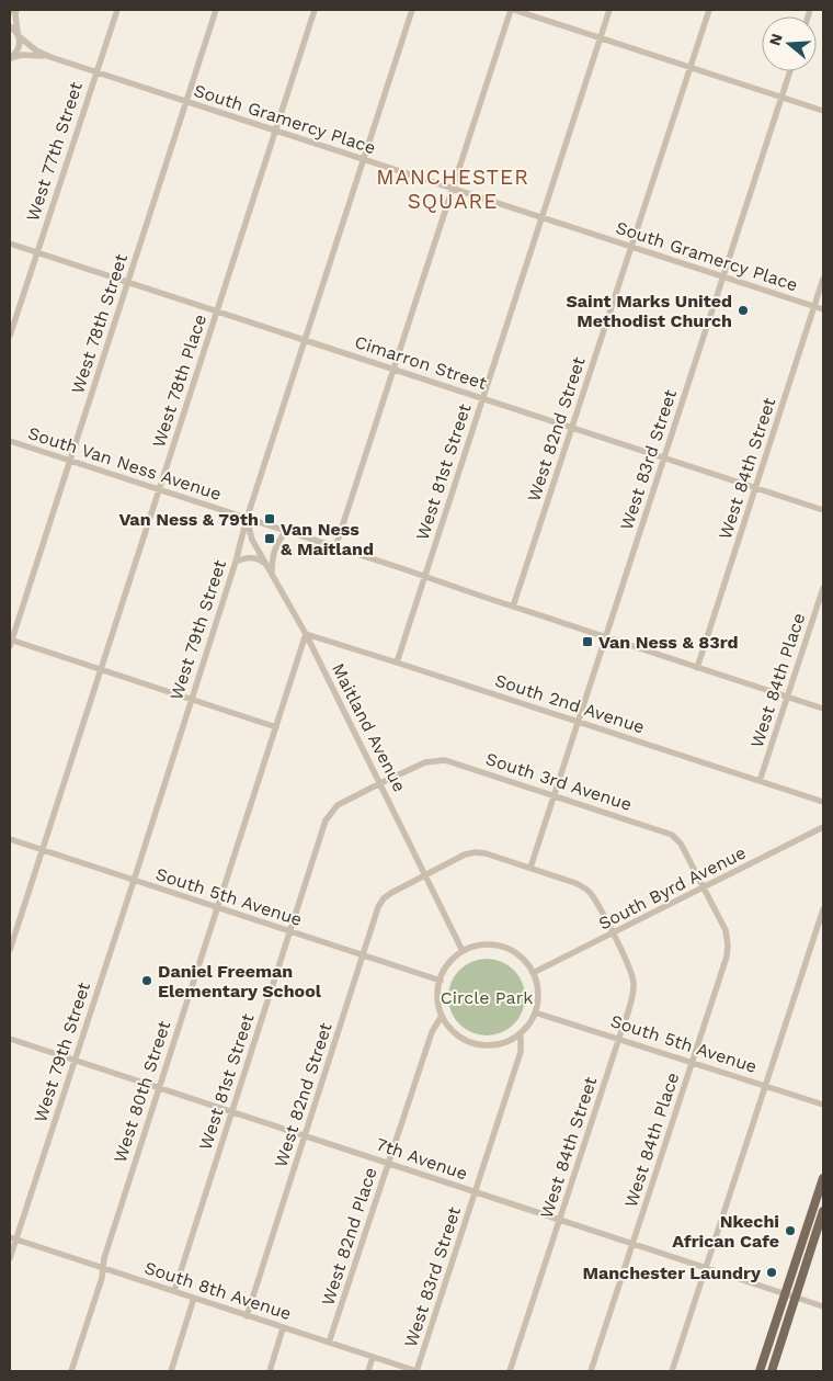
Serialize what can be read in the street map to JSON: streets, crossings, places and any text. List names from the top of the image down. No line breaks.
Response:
{"streets":{"street":["South Gramercy Place","West 77th Street","West 78th Street","Cimarron Street","West 78th Place","West 82nd Street","West 83rd Street","South Van Ness Avenue","West 84th Street","West 81st Street","West 79th Street","West 84th Place","South 2nd Avenue","Maitland Avenue","South 3rd Avenue","South Byrd Avenue","South 5th Avenue","West 80th Street","7th Avenue","West 82nd Place","South 8th Avenue"]},"crossings":[["South Gramercy Place","West 77th Street"],["South Gramercy Place","West 78th Street"],["South Gramercy Place","West 78th Place"],["South Gramercy Place","West 82nd Street"],["South Gramercy Place","West 83rd Street"],["South Gramercy Place","West 84th Street"],["South Gramercy Place","West 81st Street"],["South Gramercy Place","West 79th Street"],["West 77th Street","Cimarron Street"],["West 78th Street","Cimarron Street"],["West 78th Street","South Van Ness Avenue"],["Cimarron Street","West 78th Place"],["Cimarron Street","West 82nd Street"],["Cimarron Street","West 83rd Street"],["Cimarron Street","West 84th Street"],["Cimarron Street","West 81st Street"],["Cimarron Street","West 79th Street"],["West 78th Place","South Van Ness Avenue"],["West 78th Place","South 5th Avenue"],["West 82nd Street","West 83rd Street"],["West 82nd Street","South Van Ness Avenue"],["West 82nd Street","West 84th Street"],["West 82nd Street","Maitland Avenue"],["West 82nd Street","South 5th Avenue"],["West 82nd Street","7th Avenue"],["West 82nd Street","South 8th Avenue"],["West 83rd Street","South Van Ness Avenue"],["West 83rd Street","West 84th Street"],["West 83rd Street","South 2nd Avenue"],["West 83rd Street","Maitland Avenue"],["West 83rd Street","South 3rd Avenue"],["West 83rd Street","South Byrd Avenue"],["West 83rd Street","South 5th Avenue"],["West 83rd Street","7th Avenue"],["West 83rd Street","West 82nd Place"],["West 83rd Street","South 8th Avenue"],["South Van Ness Avenue","West 84th Street"],["South Van Ness Avenue","West 81st Street"],["South Van Ness Avenue","West 79th Street"],["South Van Ness Avenue","West 84th Place"],["South Van Ness Avenue","Maitland Avenue"],["West 84th Street","South Byrd Avenue"],["West 84th Street","South 5th Avenue"],["West 84th Street","7th Avenue"],["West 81st Street","South 2nd Avenue"],["West 81st Street","Maitland Avenue"],["West 81st Street","South 3rd Avenue"],["West 81st Street","South 5th Avenue"],["West 81st Street","7th Avenue"],["West 81st Street","South 8th Avenue"],["West 79th Street","Maitland Avenue"],["West 79th Street","South 5th Avenue"],["West 79th Street","7th Avenue"],["West 79th Street","South 8th Avenue"],["West 84th Place","South 2nd Avenue"],["West 84th Place","South 3rd Avenue"],["West 84th Place","South Byrd Avenue"],["West 84th Place","South 5th Avenue"],["West 84th Place","7th Avenue"],["South 2nd Avenue","Maitland Avenue"],["South 2nd Avenue","West 80th Street"],["Maitland Avenue","South 3rd Avenue"],["Maitland Avenue","South Byrd Avenue"],["Maitland Avenue","South 5th Avenue"],["Maitland Avenue","West 80th Street"],["Maitland Avenue","West 82nd Place"],["South 3rd Avenue","South Byrd Avenue"],["South Byrd Avenue","South 5th Avenue"],["South Byrd Avenue","West 82nd Place"],["South 5th Avenue","West 80th Street"],["South 5th Avenue","West 82nd Place"],["West 80th Street","7th Avenue"],["West 80th Street","South 8th Avenue"],["7th Avenue","West 82nd Place"],["West 82nd Place","South 8th Avenue"]],"districts":["MANCHESTER SQUARE"],"parks":["Circle Park"],"places":{"other":["Saint Marks United Methodist Church","Daniel Freeman Elementary School","Nkechi African Cafe","Manchester Laundry"],"transit":["Van Ness & 79th","Van Ness & Maitland","Van Ness & 83rd"]},"north":"left"}
